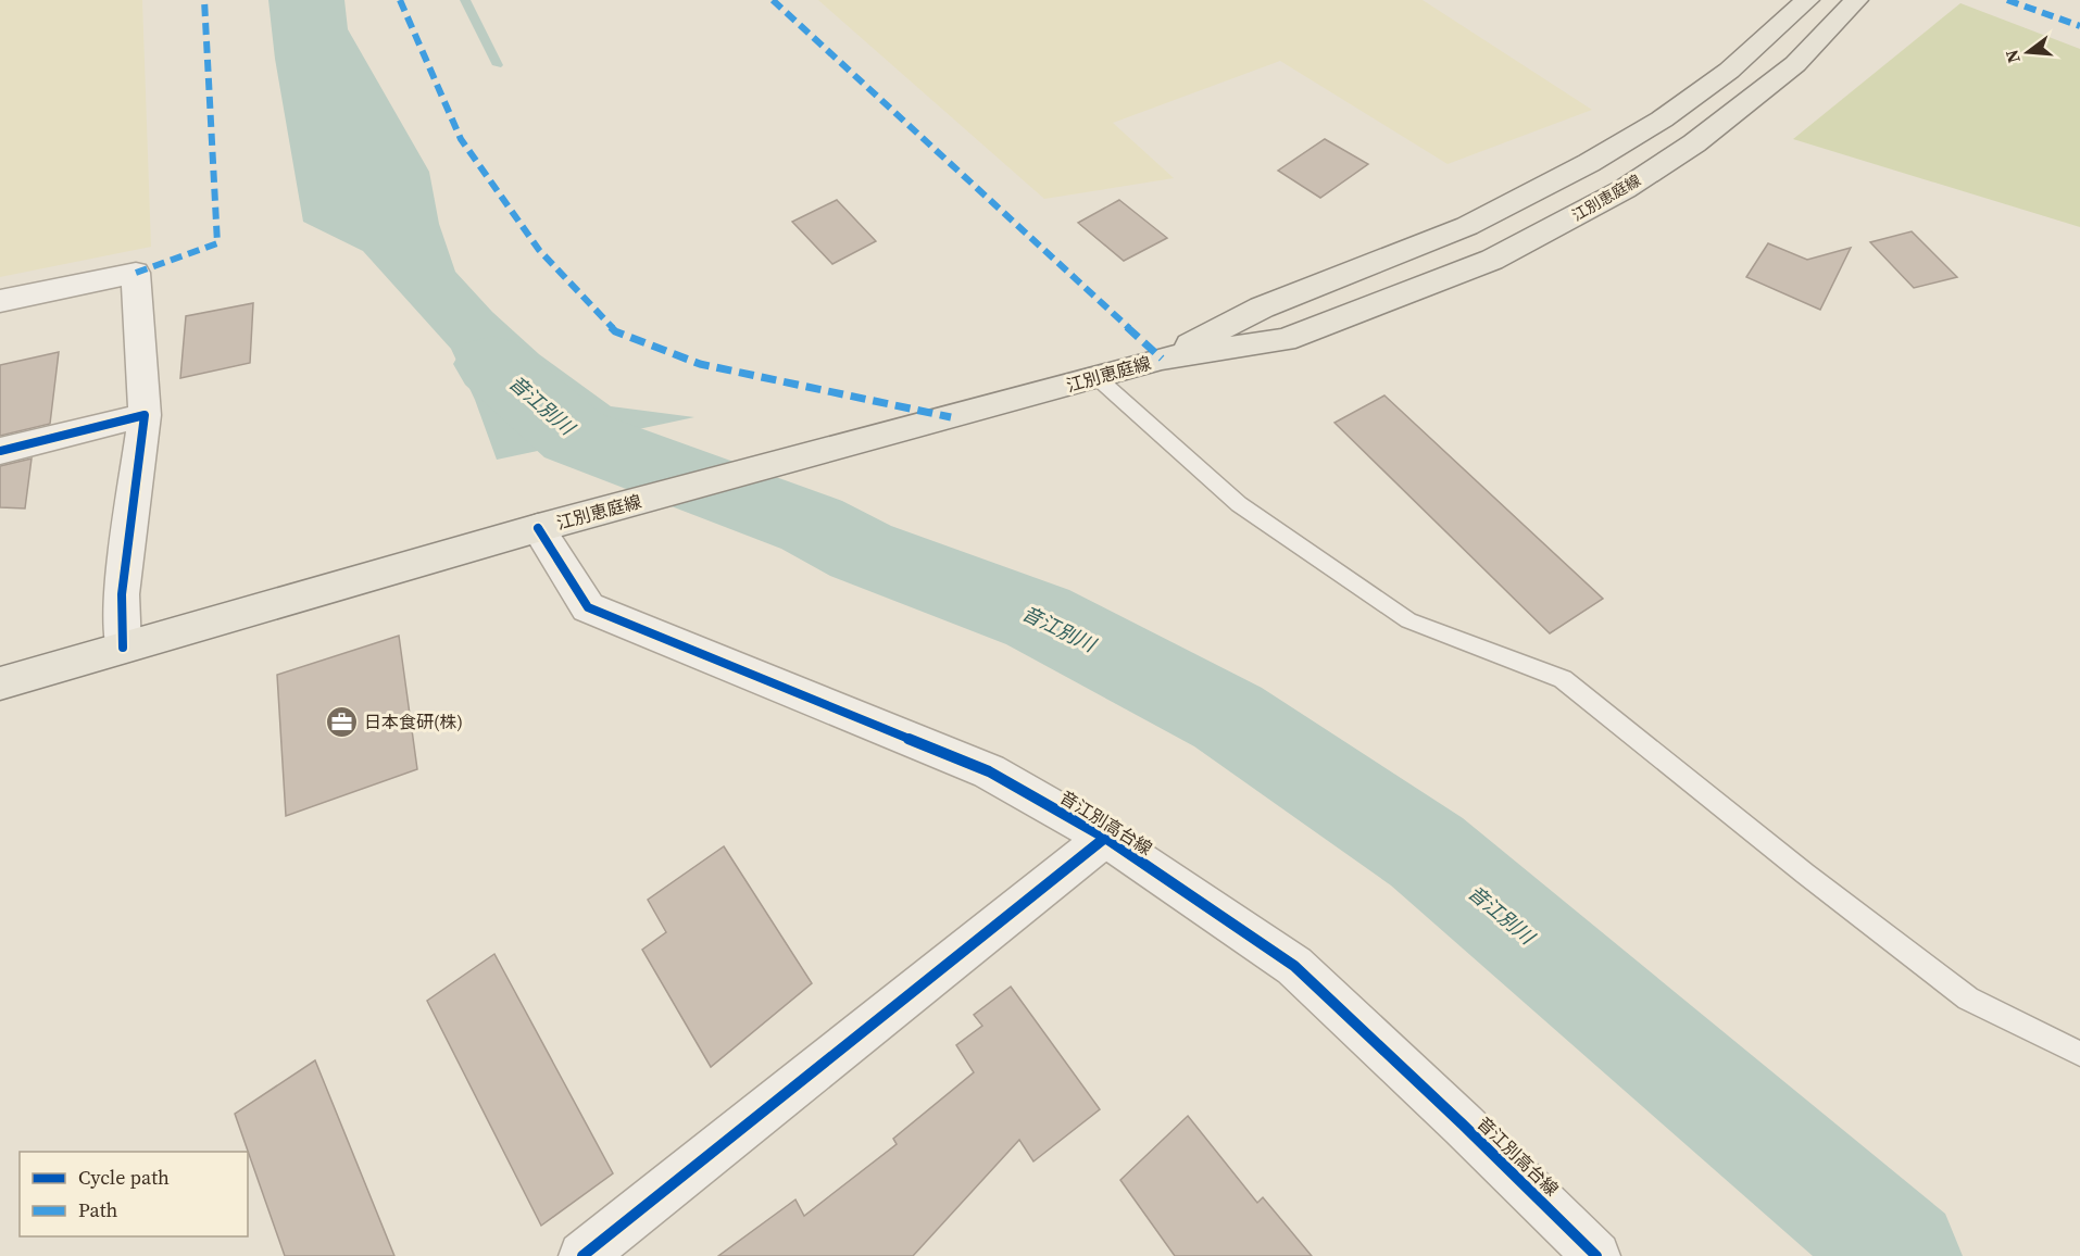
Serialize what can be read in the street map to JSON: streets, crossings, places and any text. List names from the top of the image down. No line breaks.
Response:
{"streets":{"main road":["江別恵庭線"],"street":["音江別高台線"]},"crossings":[["江別恵庭線","音江別高台線"]],"water":["音江別川"],"places":{"office":["日本食研(株)"]},"legend":["Cycle path","Path"],"north":"left"}
